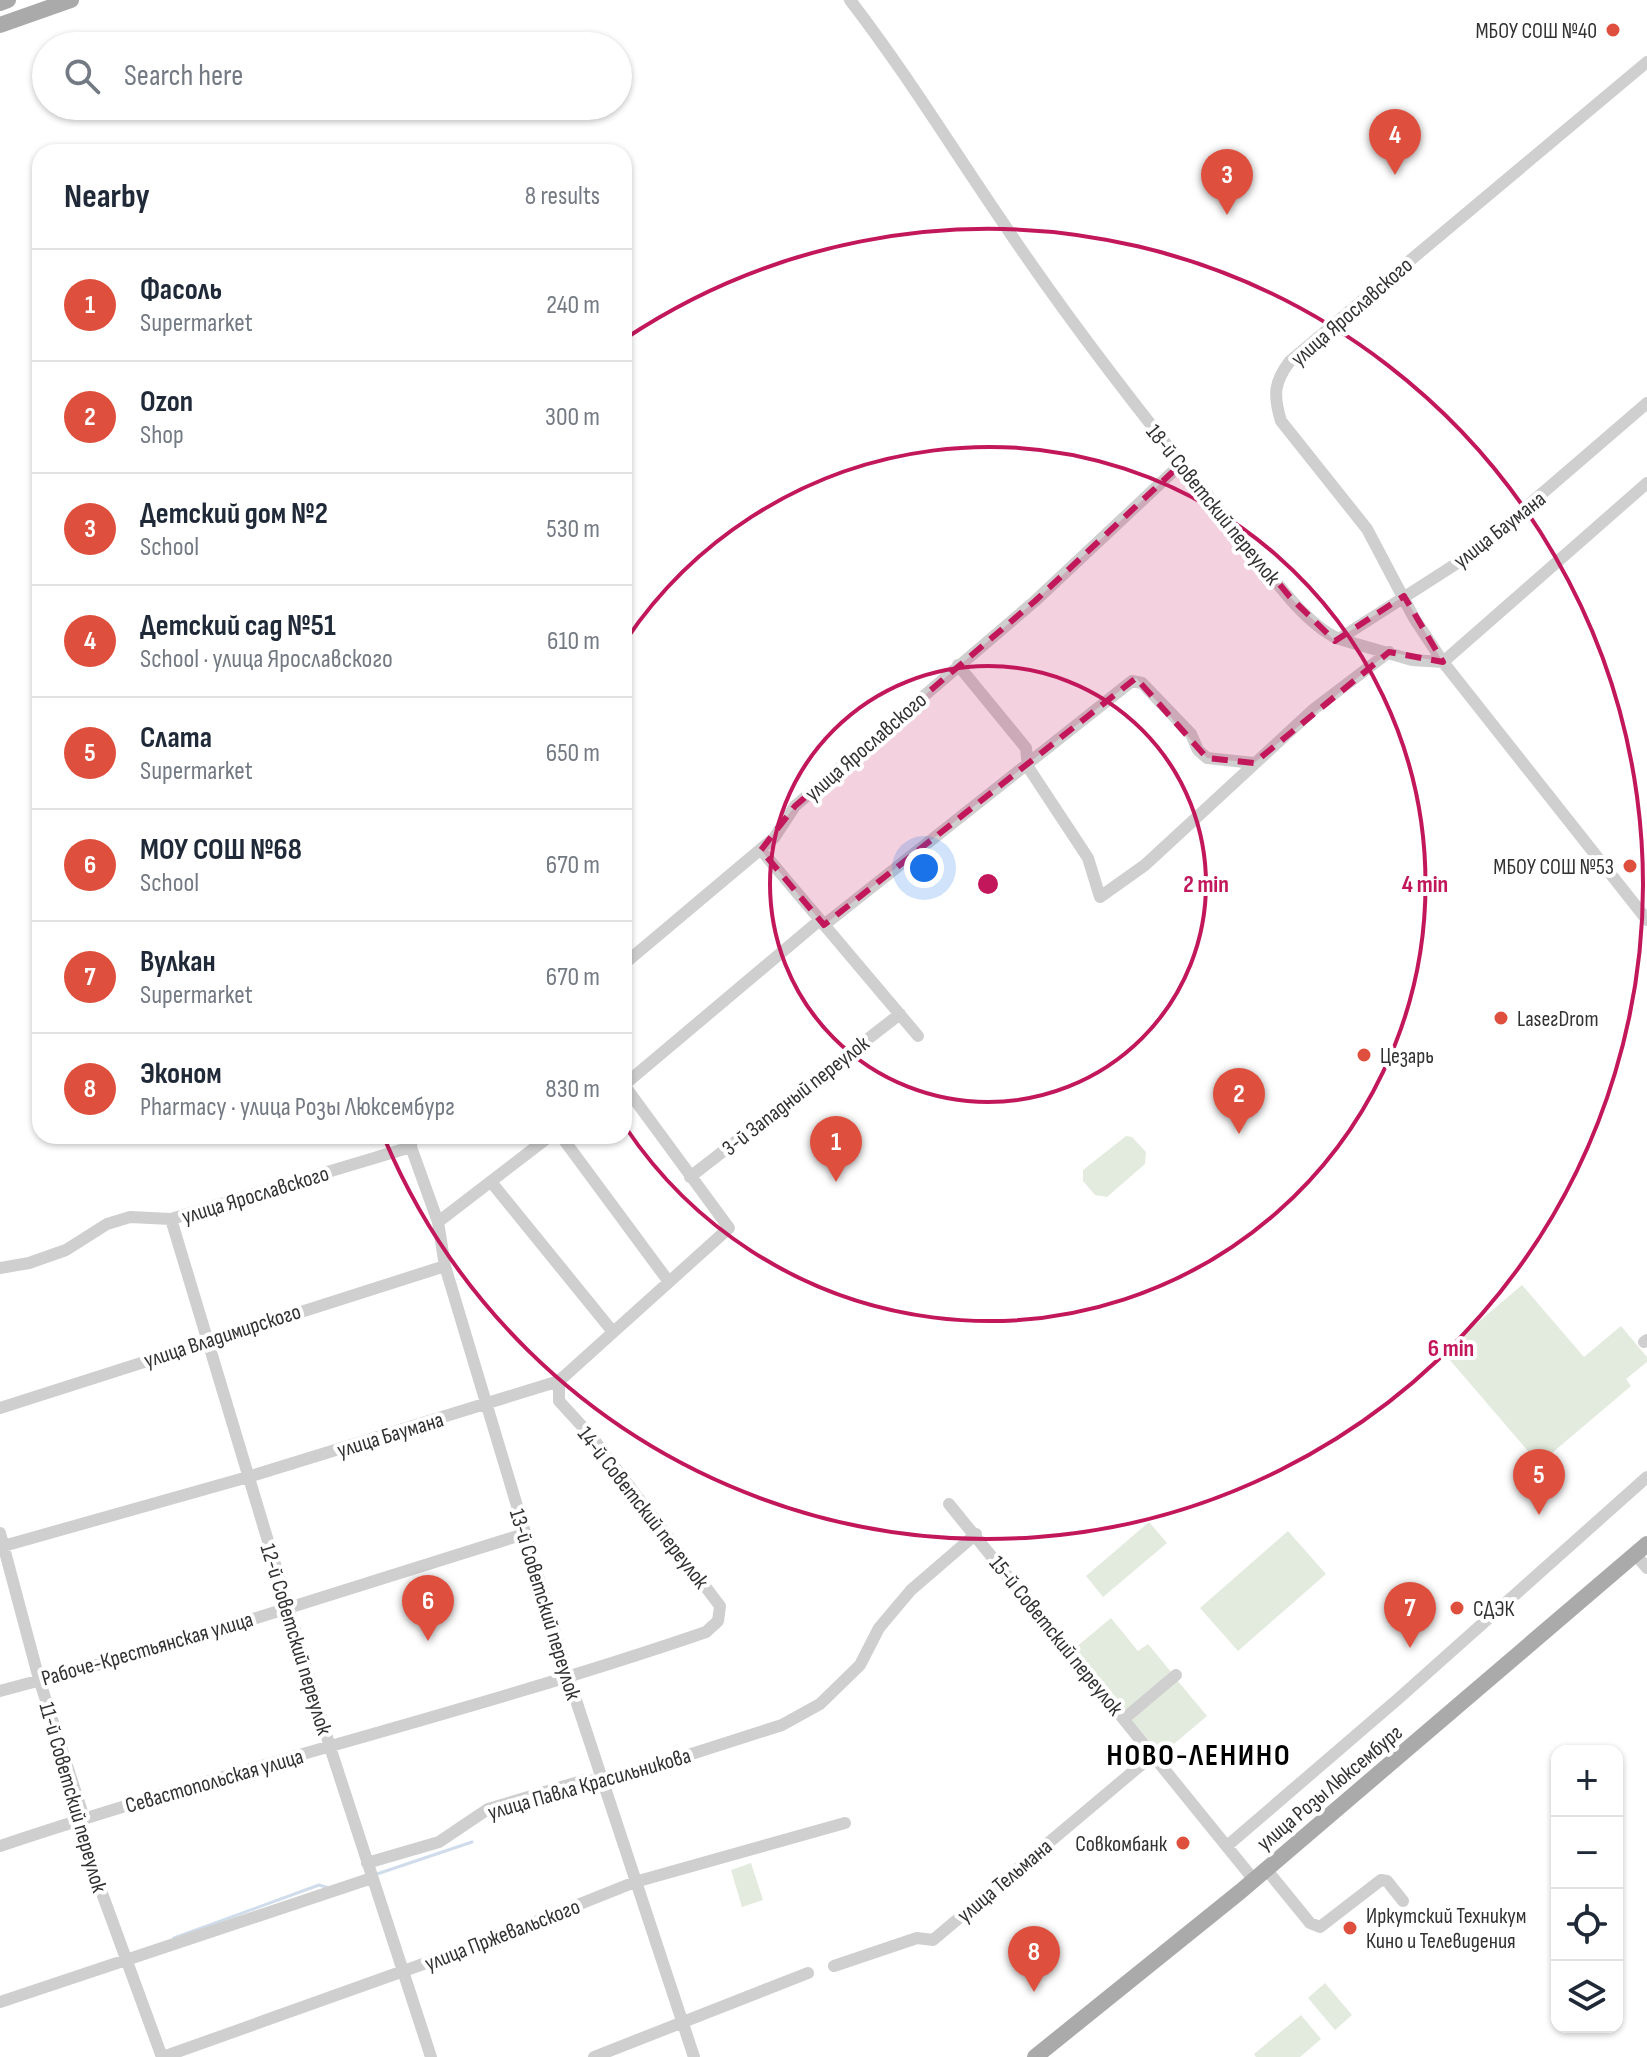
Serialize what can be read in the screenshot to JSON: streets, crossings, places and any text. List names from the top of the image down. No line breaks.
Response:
{"streets":{"main road":["улица Розы Люксембург"],"street":["улица Ярославского","18-й Советский переулок","улица Баумана","3-й Западный переулок","улица Владимирского","14-й Советский переулок","13-й Советский переулок","15-й Советский переулок","12-й Советский переулок","Рабоче-Крестьянская улица","Севастопольская улица","улица Павла Красильникова","11-й Советский переулок","улица Тельмана","улица Пржевальского"]},"crossings":[["улица Ярославского","18-й Советский переулок"],["улица Ярославского","улица Баумана"],["улица Ярославского","12-й Советский переулок"],["18-й Советский переулок","улица Баумана"],["улица Баумана","3-й Западный переулок"],["улица Баумана","14-й Советский переулок"],["улица Баумана","13-й Советский переулок"],["улица Баумана","12-й Советский переулок"],["улица Баумана","11-й Советский переулок"],["улица Владимирского","13-й Советский переулок"],["улица Владимирского","12-й Советский переулок"],["14-й Советский переулок","13-й Советский переулок"],["14-й Советский переулок","Севастопольская улица"],["13-й Советский переулок","Рабоче-Крестьянская улица"],["13-й Советский переулок","Севастопольская улица"],["13-й Советский переулок","улица Павла Красильникова"],["13-й Советский переулок","улица Пржевальского"],["15-й Советский переулок","улица Павла Красильникова"],["15-й Советский переулок","улица Розы Люксембург"],["15-й Советский переулок","улица Тельмана"],["12-й Советский переулок","Рабоче-Крестьянская улица"],["12-й Советский переулок","Севастопольская улица"],["12-й Советский переулок","улица Павла Красильникова"],["12-й Советский переулок","улица Пржевальского"],["Рабоче-Крестьянская улица","11-й Советский переулок"],["Севастопольская улица","11-й Советский переулок"],["11-й Советский переулок","улица Пржевальского"]],"districts":["НОВО-ЛЕНИНО"],"places":["МБОУ СОШ №40","МБОУ СОШ №53","LaseгDrom","Цезарь","СДЭК","Совкомбанк","Иркутский Техникум Кино и Телевидения"],"page":{"search":"Search here","pins":["4","3","2","1","5","6","7","8"],"heading":["Nearby","8 results"],"list":[{"mark":"1","name":"Фасоль","note":"Supermarket","value":"240 m"},{"mark":"2","name":"Ozon","note":"Shop","value":"300 m"},{"mark":"3","name":"Детский дом №2","note":"School","value":"530 m"},{"mark":"4","name":"Детский сад №51","note":"School · улица Ярославского","value":"610 m"},{"mark":"5","name":"Слата","note":"Supermarket","value":"650 m"},{"mark":"6","name":"МОУ СОШ №68","note":"School","value":"670 m"},{"mark":"7","name":"Вулкан","note":"Supermarket","value":"670 m"},{"mark":"8","name":"Эконом","note":"Pharmacy · улица Розы Люксембург","value":"830 m"}],"map_buttons":["+","−"]},"rings":["2 min","4 min","6 min"]}
